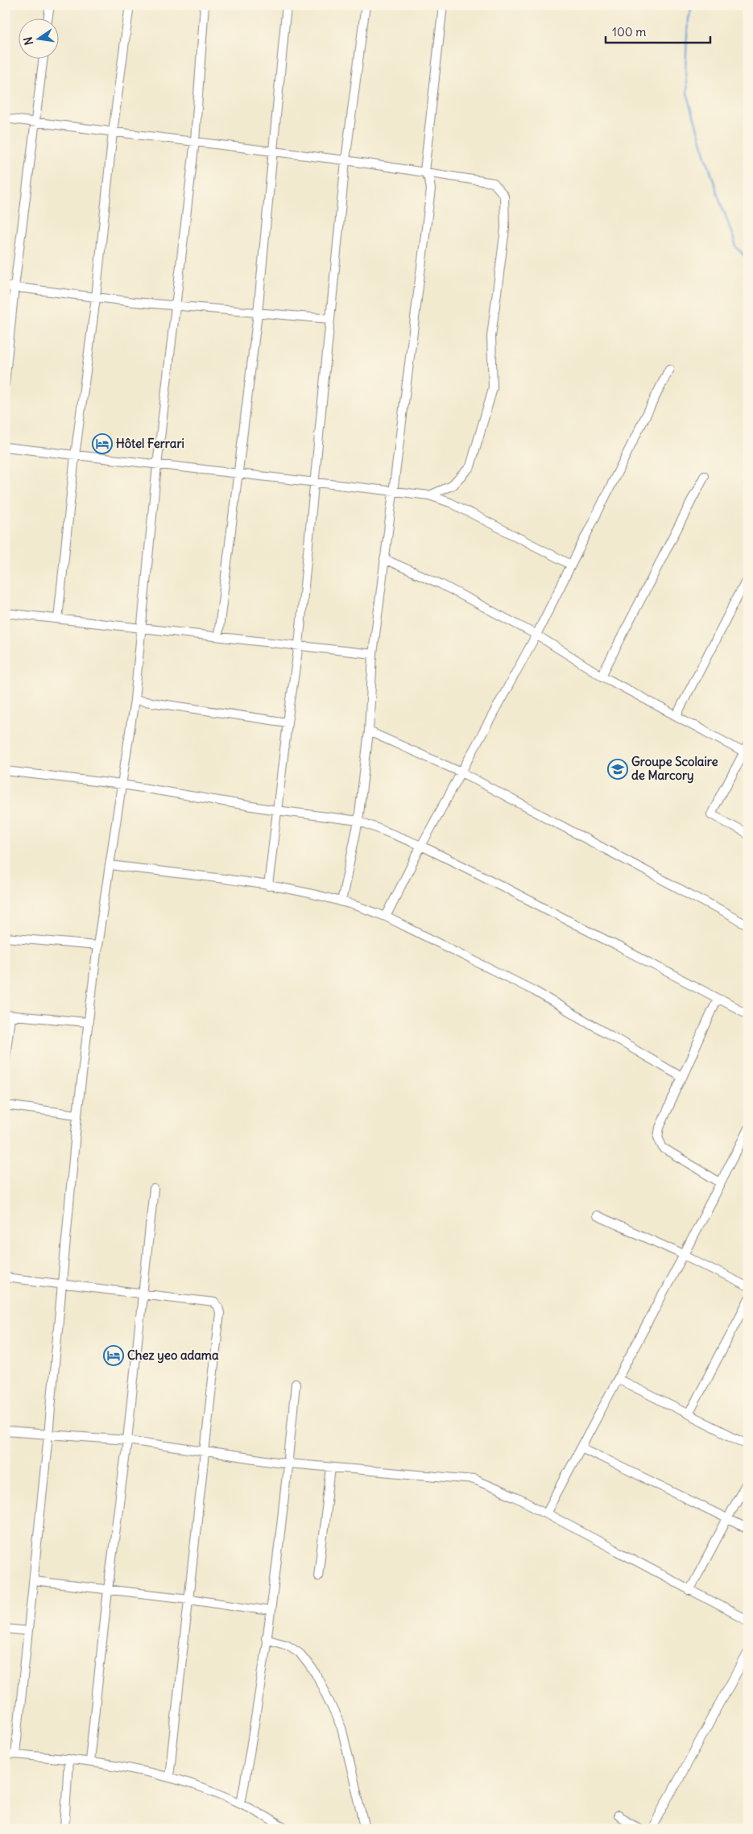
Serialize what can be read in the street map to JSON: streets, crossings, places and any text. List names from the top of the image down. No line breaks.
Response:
{"places":{"hotel":["Hôtel Ferrari","Chez yeo adama"],"school or university":["Groupe Scolaire de Marcory"]},"scale_bar":"100 m","north":"left"}
